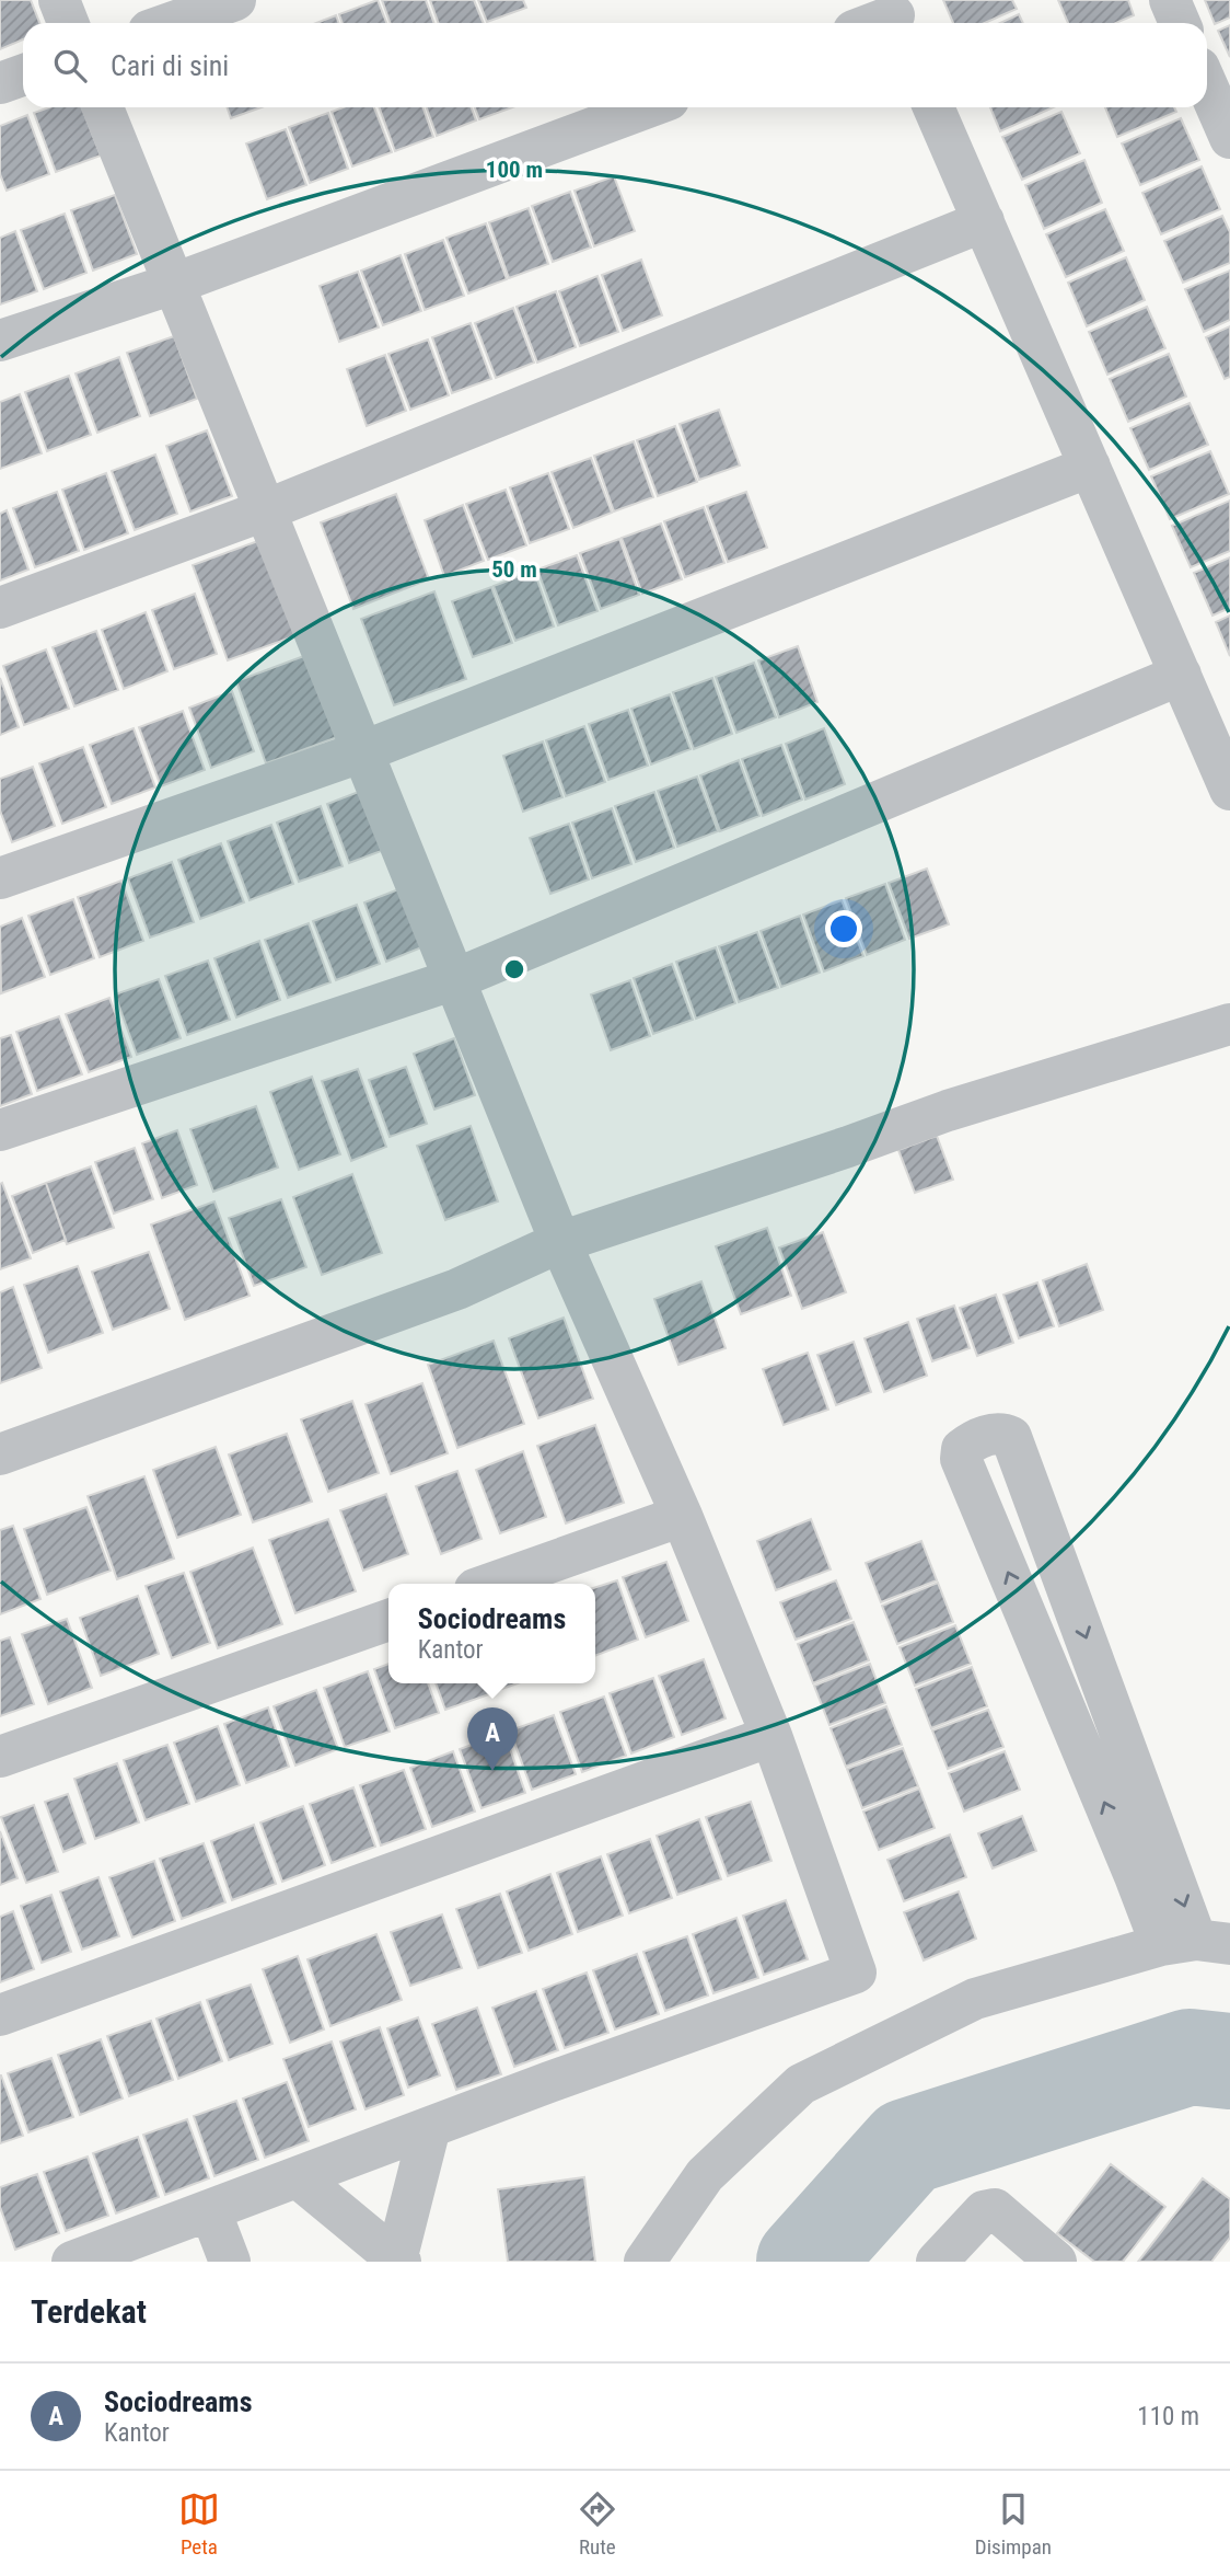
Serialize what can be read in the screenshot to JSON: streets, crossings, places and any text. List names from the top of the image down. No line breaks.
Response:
{"page":{"search":"Cari di sini","popup":["Sociodreams","Kantor"],"pins":"A","heading":"Terdekat","list":[{"mark":"A","name":"Sociodreams","note":"Kantor","value":"110 m"}],"nav":["Peta","Rute","Disimpan"]},"rings":["100 m","50 m"]}
